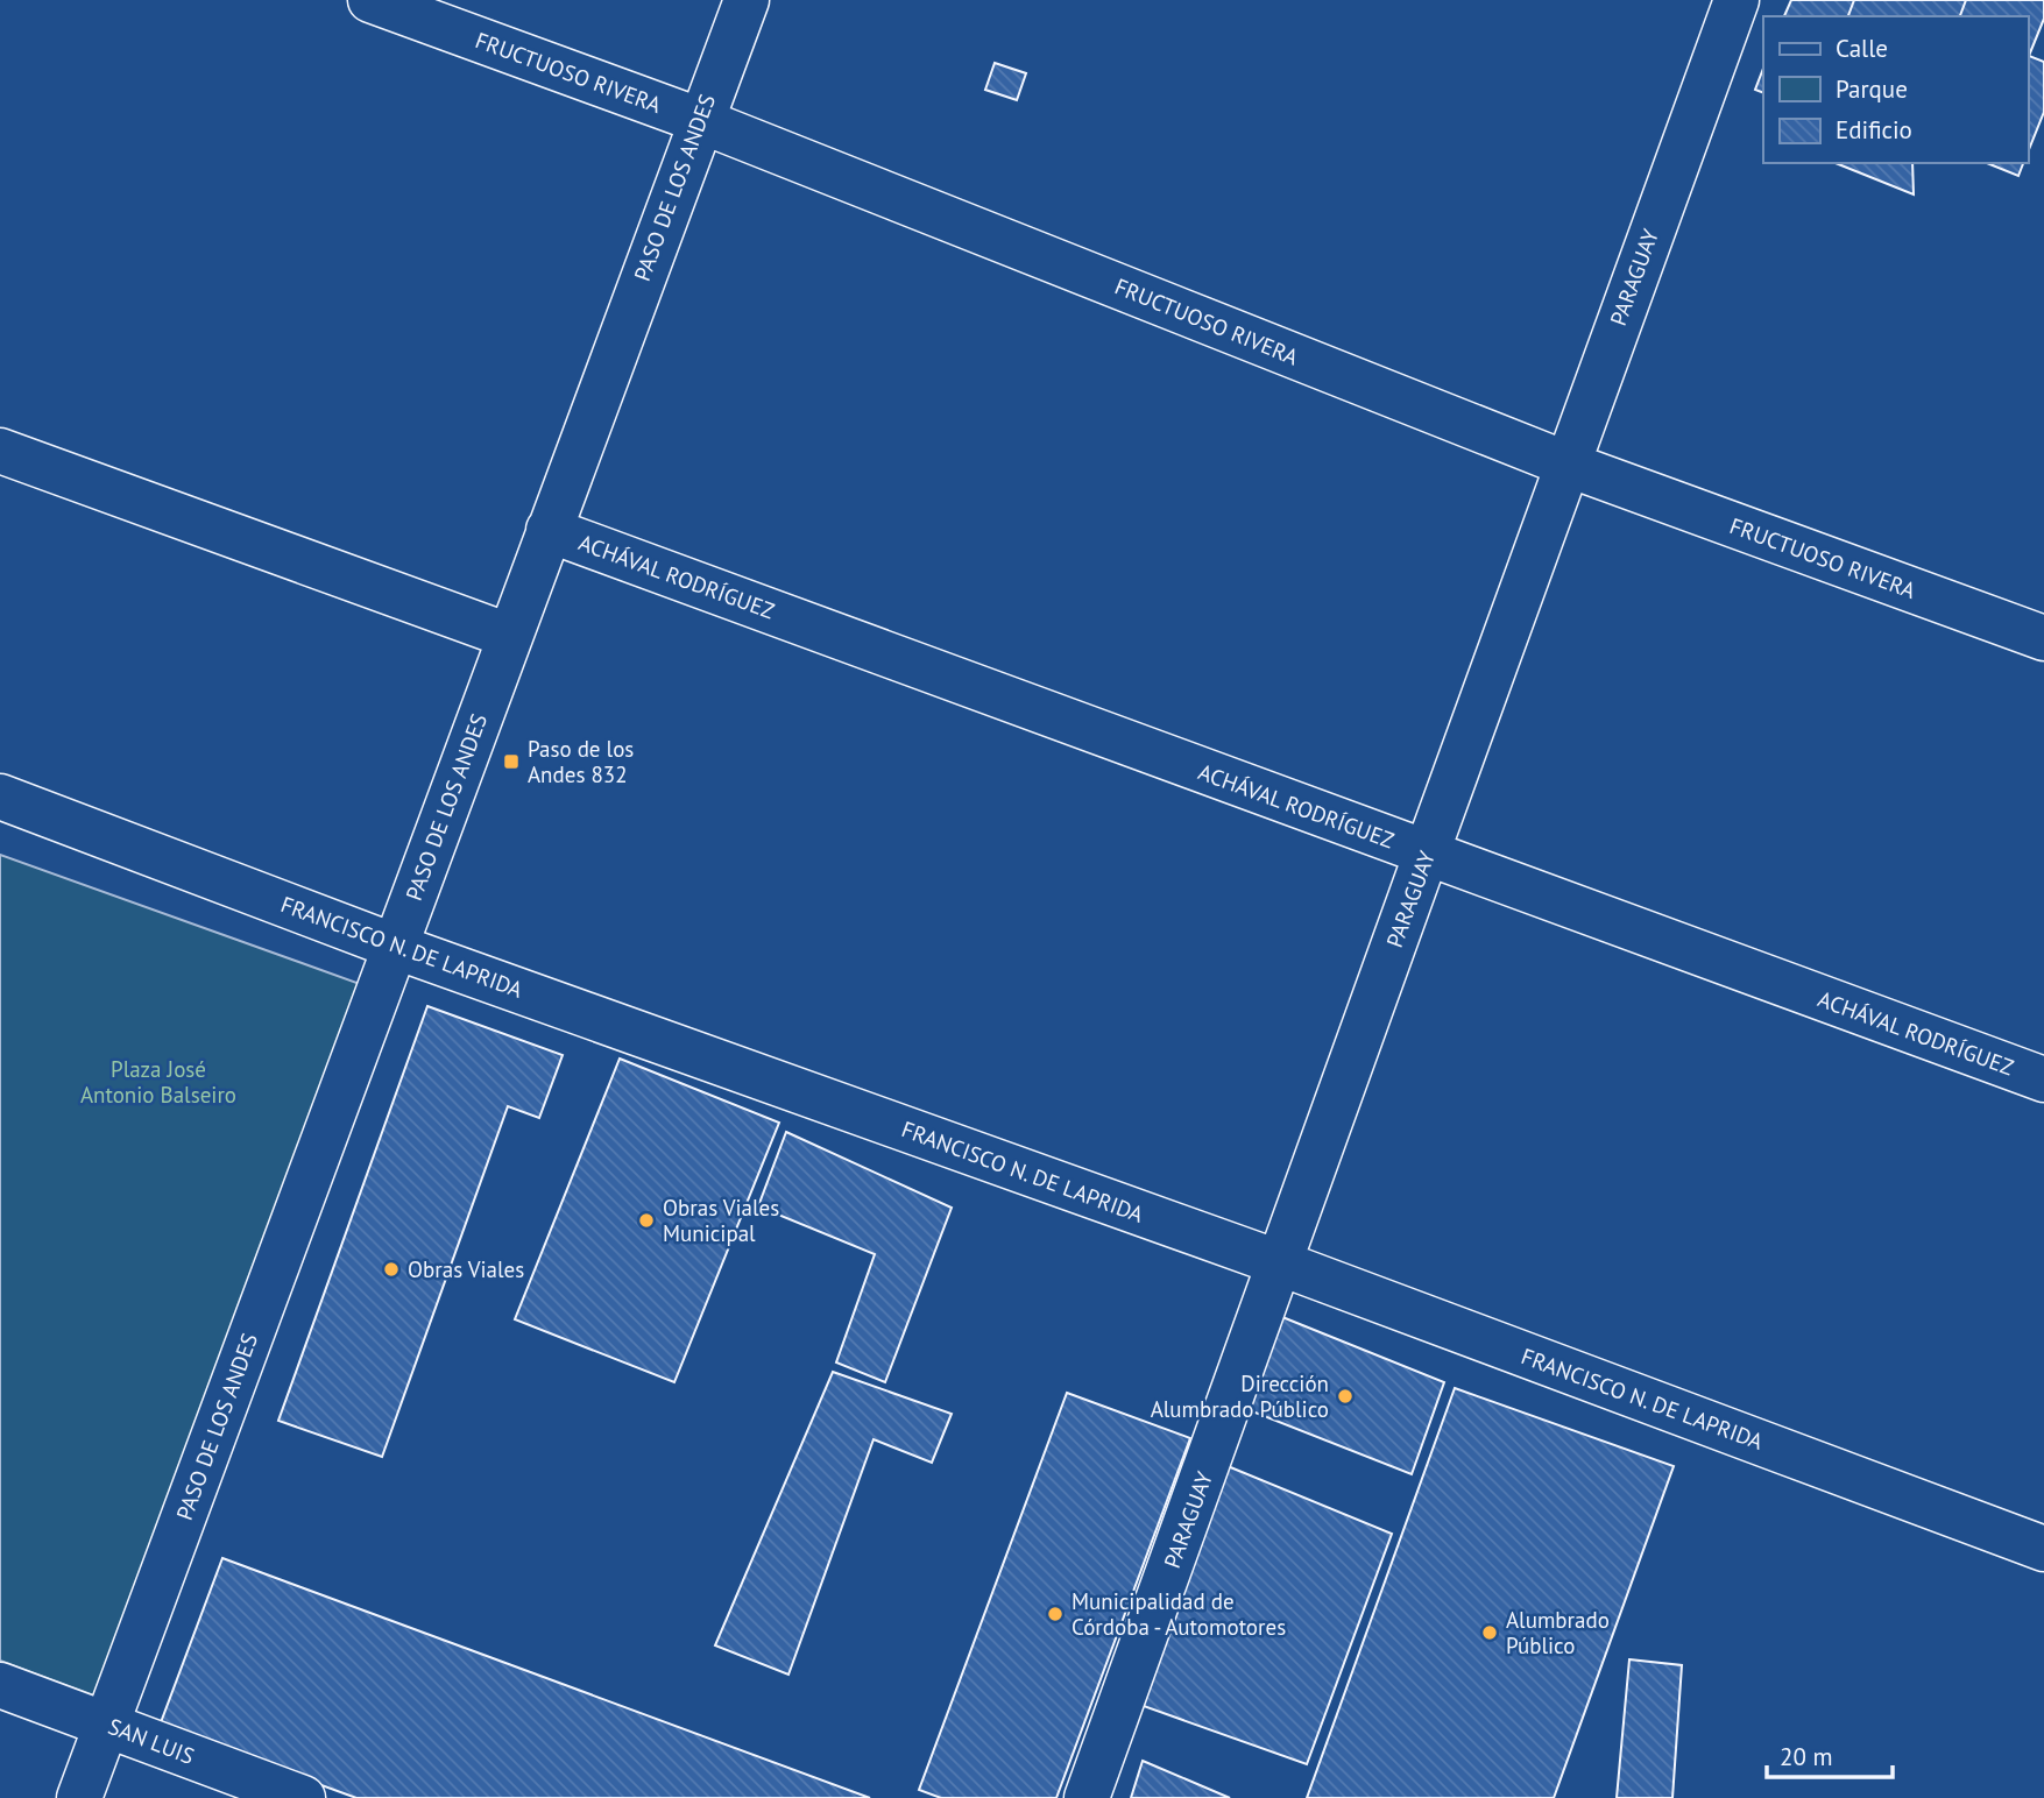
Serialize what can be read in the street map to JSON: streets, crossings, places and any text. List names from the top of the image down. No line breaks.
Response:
{"streets":{"street":["FRUCTUOSO RIVERA","PASO DE LOS ANDES","PARAGUAY","ACHÁVAL RODRÍGUEZ","FRANCISCO N. DE LAPRIDA","SAN LUIS"]},"crossings":[["FRUCTUOSO RIVERA","PASO DE LOS ANDES"],["FRUCTUOSO RIVERA","PARAGUAY"],["PASO DE LOS ANDES","ACHÁVAL RODRÍGUEZ"],["PASO DE LOS ANDES","FRANCISCO N. DE LAPRIDA"],["PASO DE LOS ANDES","SAN LUIS"],["PARAGUAY","ACHÁVAL RODRÍGUEZ"],["PARAGUAY","FRANCISCO N. DE LAPRIDA"]],"parks":["Plaza José Antonio Balseiro"],"places":{"transit":["Paso de los Andes 832"],"other":["Obras Viales Municipal","Obras Viales","Dirección Alumbrado Público","Municipalidad de Córdoba - Automotores","Alumbrado Público"]},"legend":["Calle","Parque","Edificio"],"scale_bar":"20 m"}
